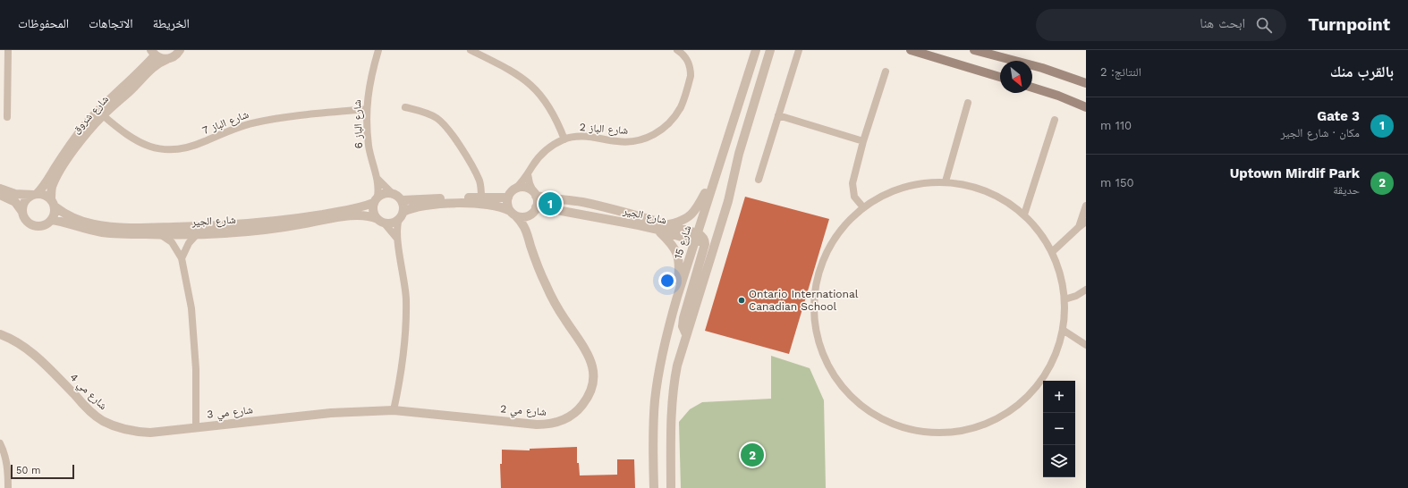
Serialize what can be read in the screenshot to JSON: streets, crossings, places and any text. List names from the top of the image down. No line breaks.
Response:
{"streets":{"street":["شارع شروق","شارع الباز 7","شارع الباز 6","شارع الباز 2","شارع الجير","شارع 15","شارع مي 4","شارع مي 2","شارع مي 3"]},"crossings":[["شارع شروق","شارع الباز 7"],["شارع شروق","شارع الجير"],["شارع الباز 7","شارع الباز 6"],["شارع الباز 6","شارع الجير"],["شارع الباز 2","شارع الجير"],["شارع الباز 2","شارع مي 2"],["شارع الجير","شارع 15"],["شارع الجير","شارع مي 2"],["شارع الجير","شارع مي 3"],["شارع مي 4","شارع مي 3"],["شارع مي 2","شارع مي 3"]],"places":["Ontario International Canadian School"],"scale_bar":"50 m","north":"bottom right","page":{"header":"Turnpoint","search":"ابحث هنا","nav":["الخريطة","الاتجاهات","المحفوظات"],"heading":["بالقرب منك","النتائج: 2"],"list":[{"mark":"1","name":"Gate 3","note":"مكان · شارع الجير","value":"110 m"},{"mark":"2","name":"Uptown Mirdif Park","note":"حديقة","value":"150 m"}],"pins":["1","2"],"map_buttons":["+","−"],"scale":"50 m"}}
